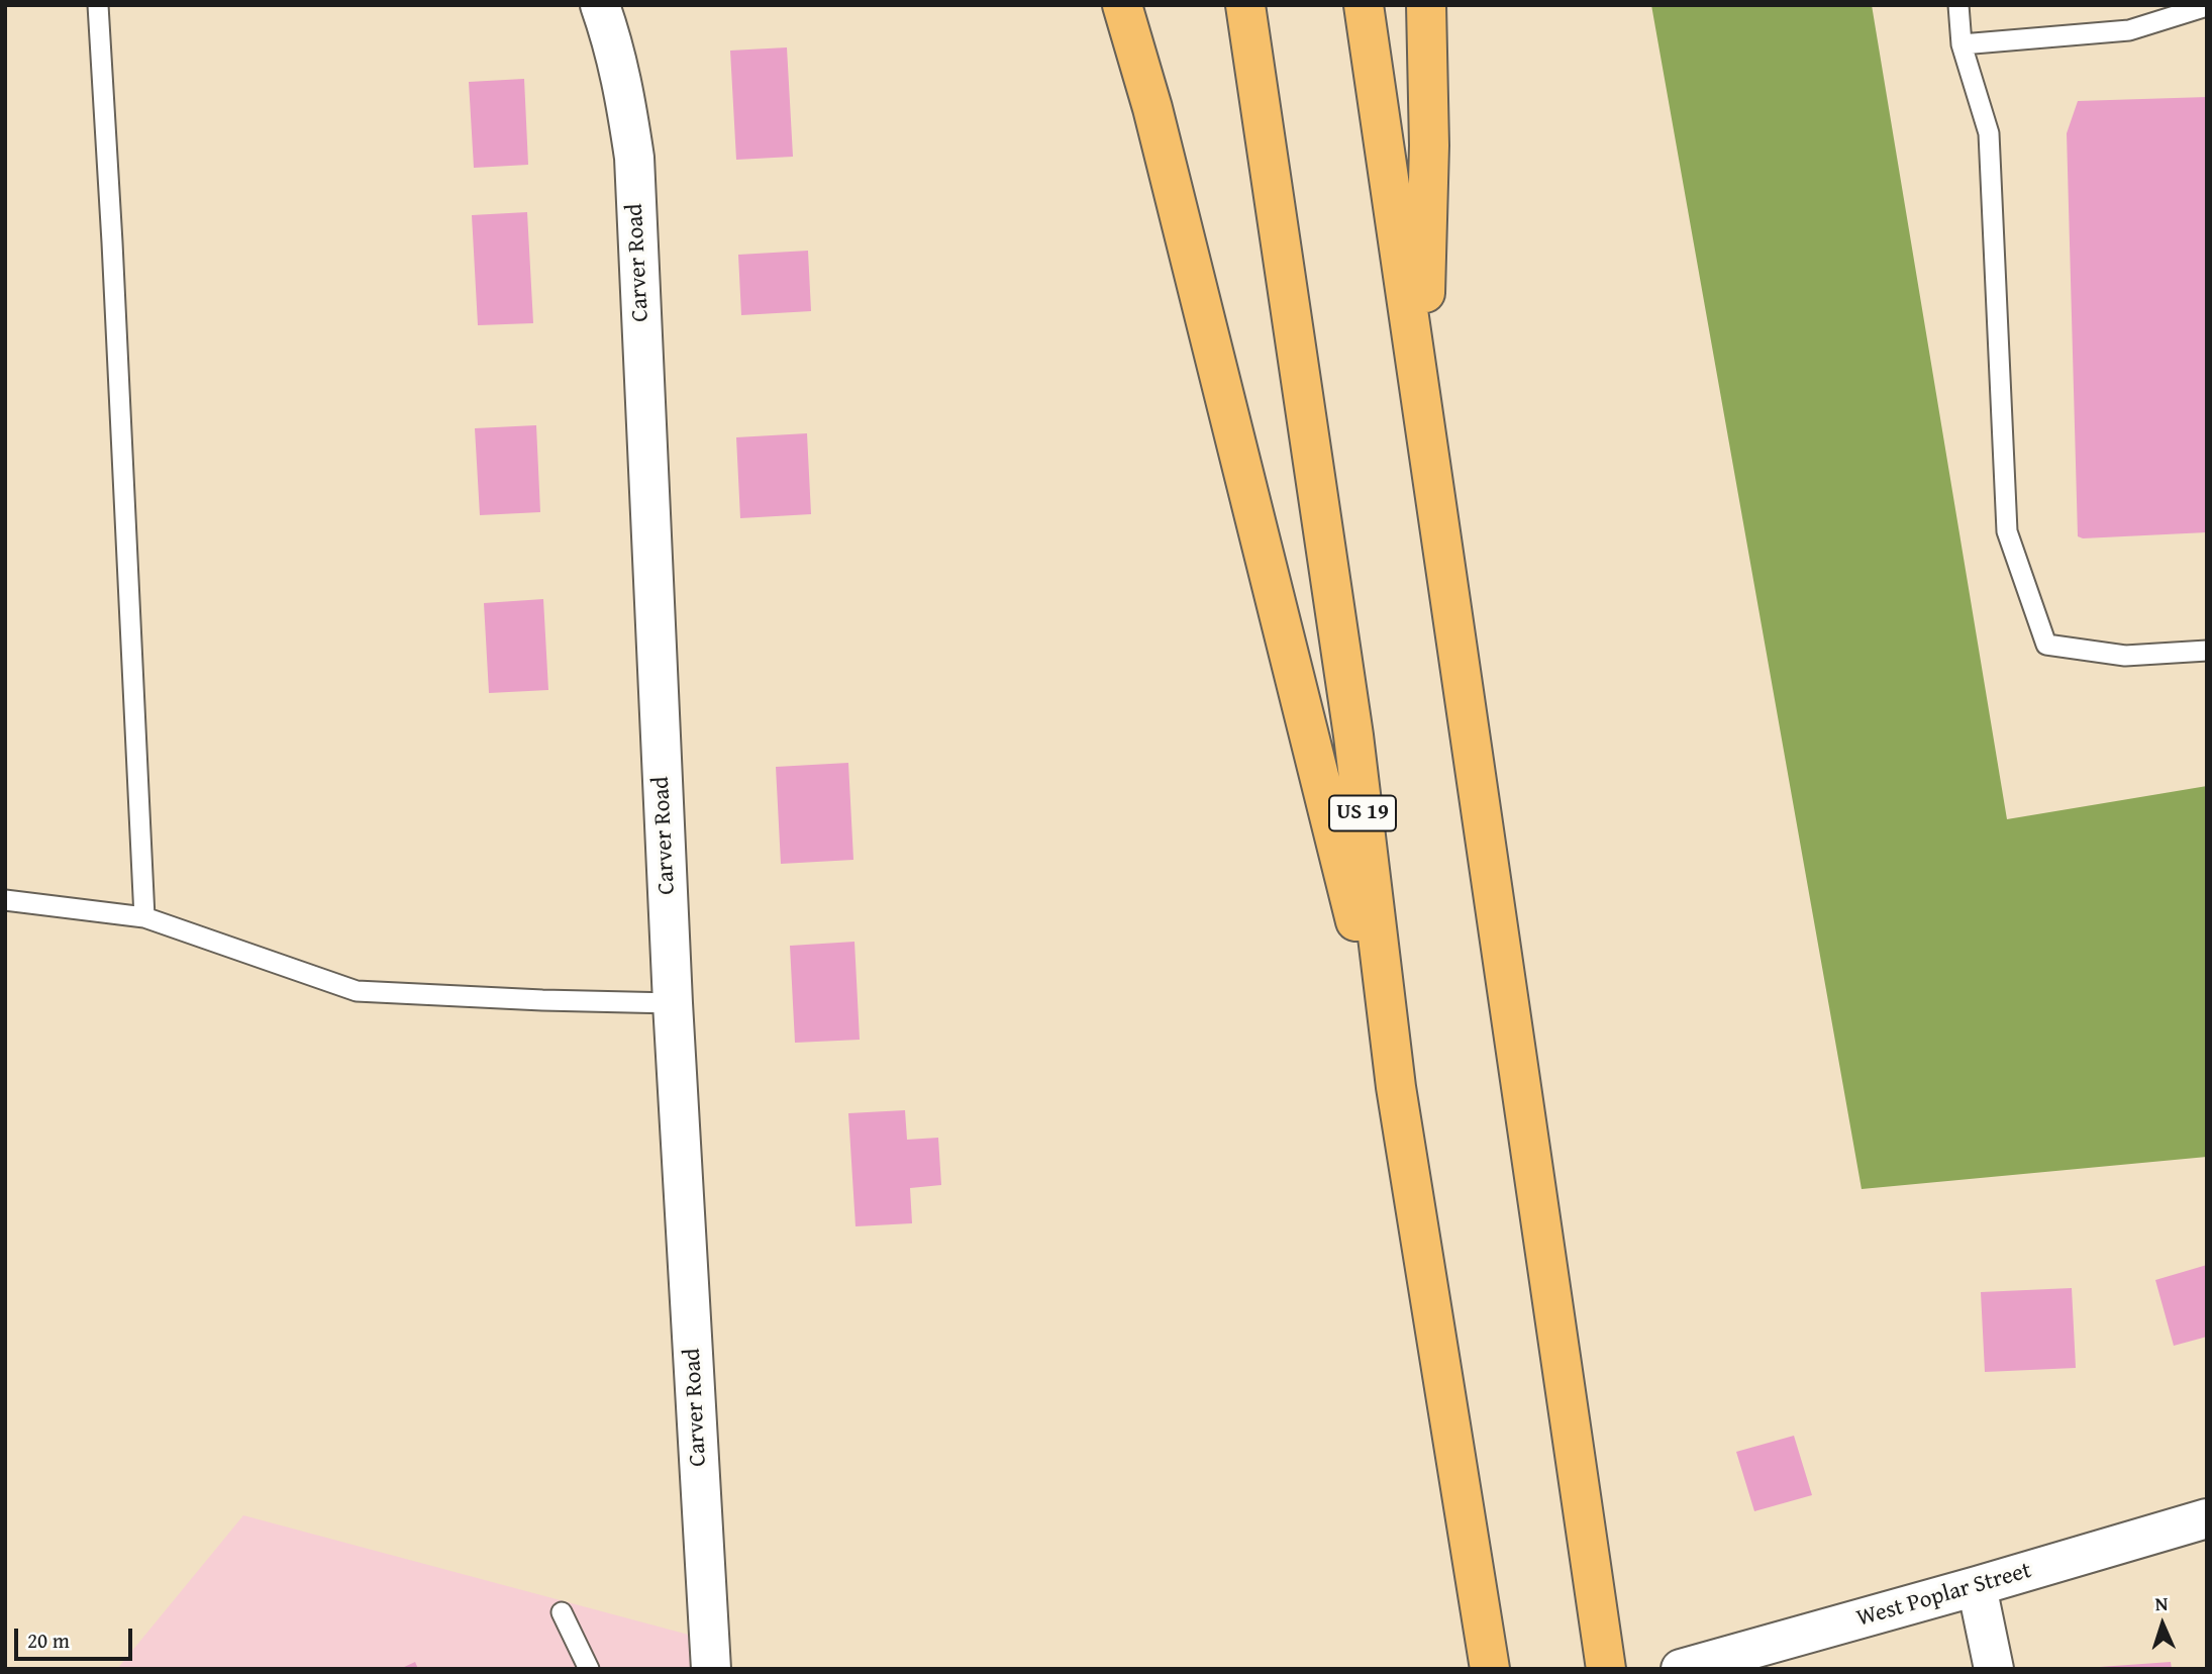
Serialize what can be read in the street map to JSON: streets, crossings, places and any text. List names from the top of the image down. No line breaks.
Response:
{"streets":{"highway":["US 19"],"street":["Carver Road","West Poplar Street"]},"scale_bar":"20 m","north":"top"}
